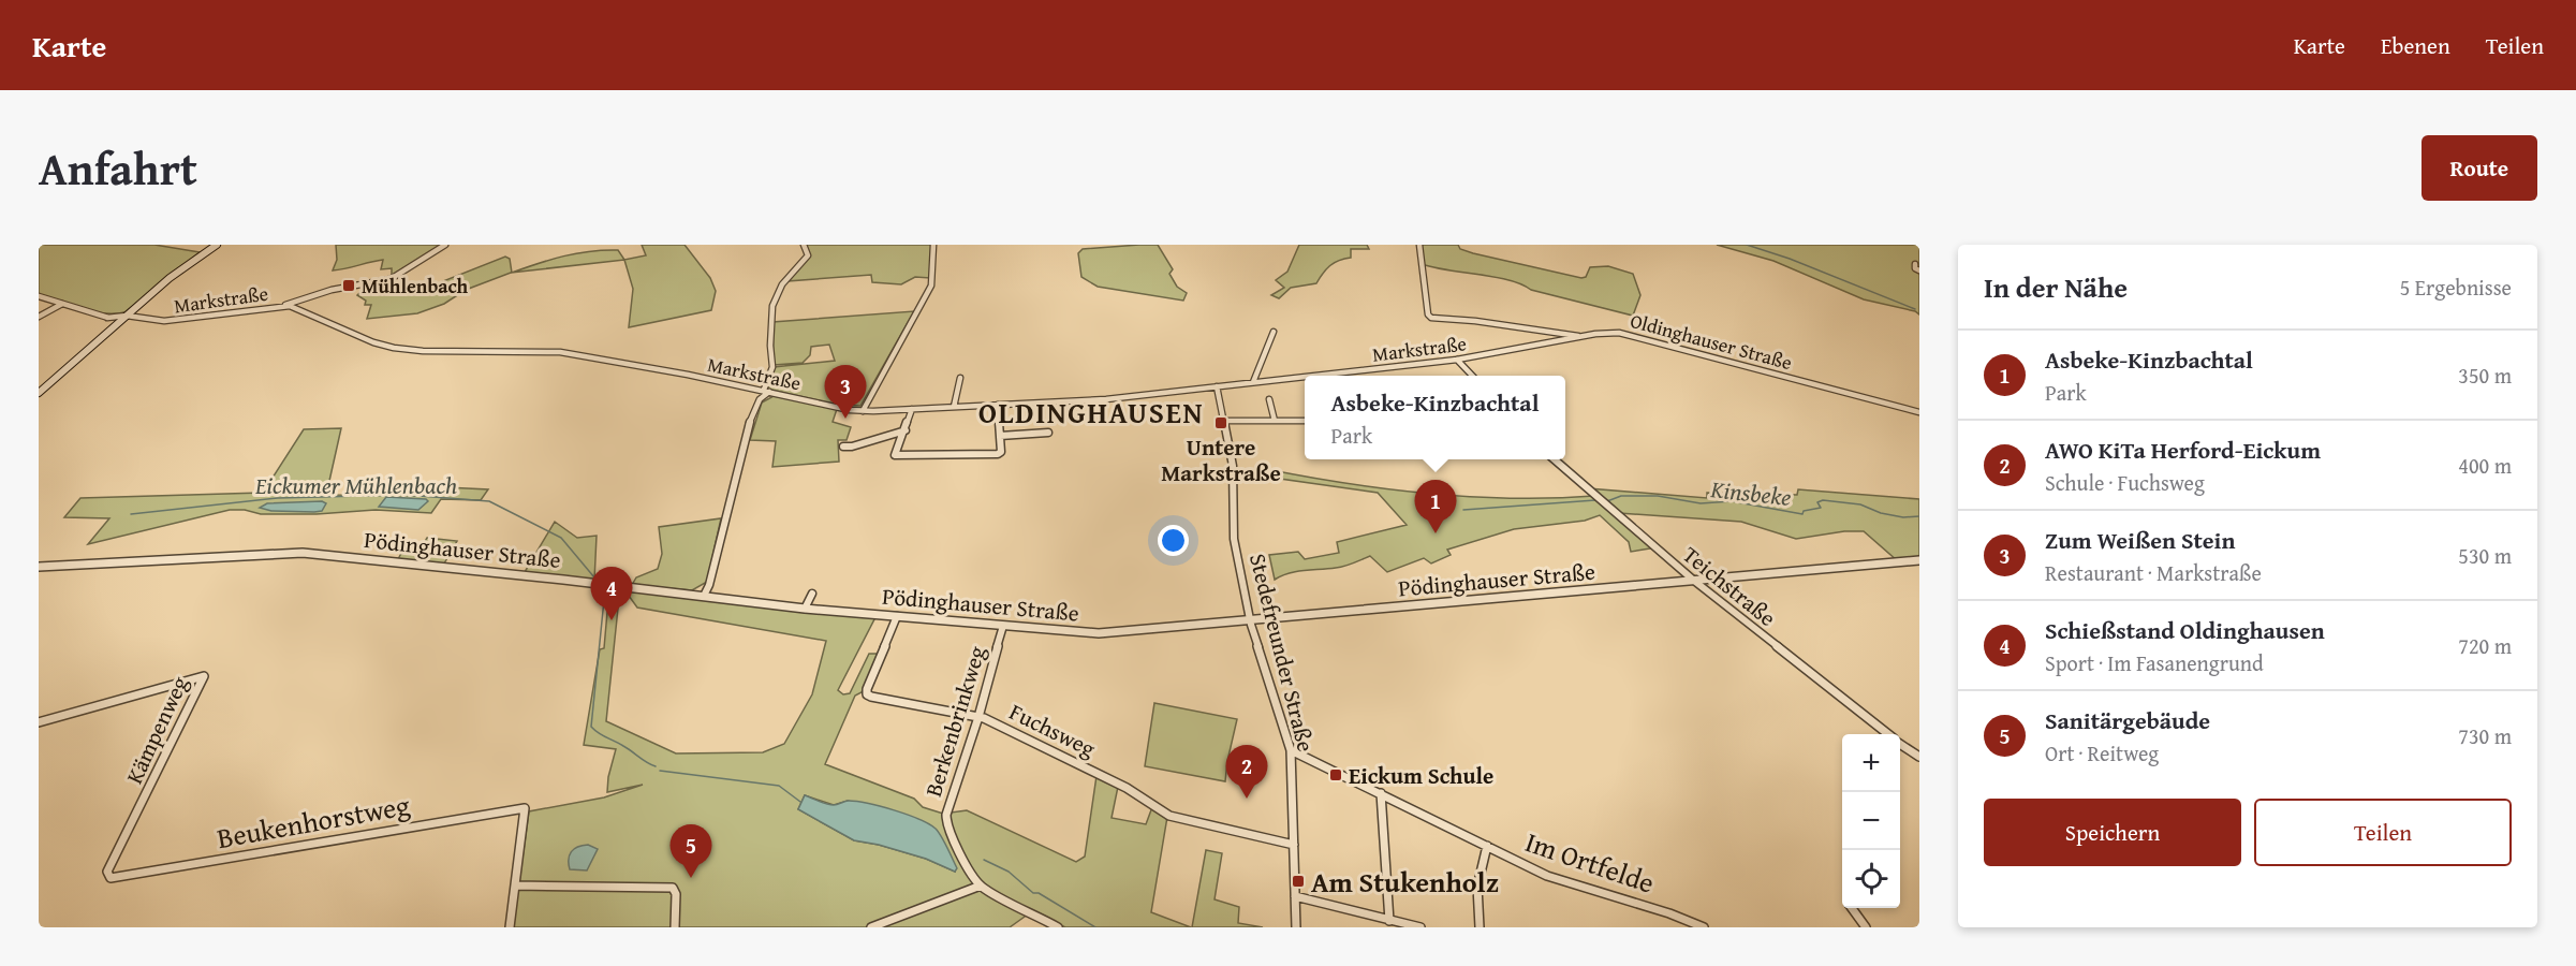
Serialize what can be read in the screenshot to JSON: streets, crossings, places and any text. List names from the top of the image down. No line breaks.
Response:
{"streets":{"street":["Markstraße","Oldinghauser Straße","Pödinghauser Straße","Teichstraße","Stedefreunder Straße","Berkenbrinkweg","Kämpenweg","Fuchsweg","Beukenhorstweg","Im Ortfelde"]},"crossings":[["Markstraße","Oldinghauser Straße"],["Markstraße","Stedefreunder Straße"],["Pödinghauser Straße","Teichstraße"],["Pödinghauser Straße","Stedefreunder Straße"],["Pödinghauser Straße","Berkenbrinkweg"],["Pödinghauser Straße","Fuchsweg"],["Stedefreunder Straße","Fuchsweg"],["Stedefreunder Straße","Im Ortfelde"],["Berkenbrinkweg","Fuchsweg"],["Kämpenweg","Beukenhorstweg"]],"districts":["OLDINGHAUSEN"],"water":["Eickumer Mühlenbach","Kinsbeke"],"places":{"transit":["Mühlenbach","Untere Markstraße","Eickum Schule","Am Stukenholz"]},"page":{"header":"Karte","nav":["Karte","Ebenen","Teilen"],"title":"Anfahrt","buttons":["Route",["Speichern","Teilen"]],"heading":["In der Nähe","5 Ergebnisse"],"list":[{"mark":"1","name":"Asbeke-Kinzbachtal","note":"Park","value":"350 m"},{"mark":"2","name":"AWO KiTa Herford-Eickum","note":"Schule · Fuchsweg","value":"400 m"},{"mark":"3","name":"Zum Weißen Stein","note":"Restaurant · Markstraße","value":"530 m"},{"mark":"4","name":"Schießstand Oldinghausen","note":"Sport · Im Fasanengrund","value":"720 m"},{"mark":"5","name":"Sanitärgebäude","note":"Ort · Reitweg","value":"730 m"}],"pins":["3","1","4","2","5"],"popup":["Asbeke-Kinzbachtal","Park"],"map_buttons":["+","−"]}}
